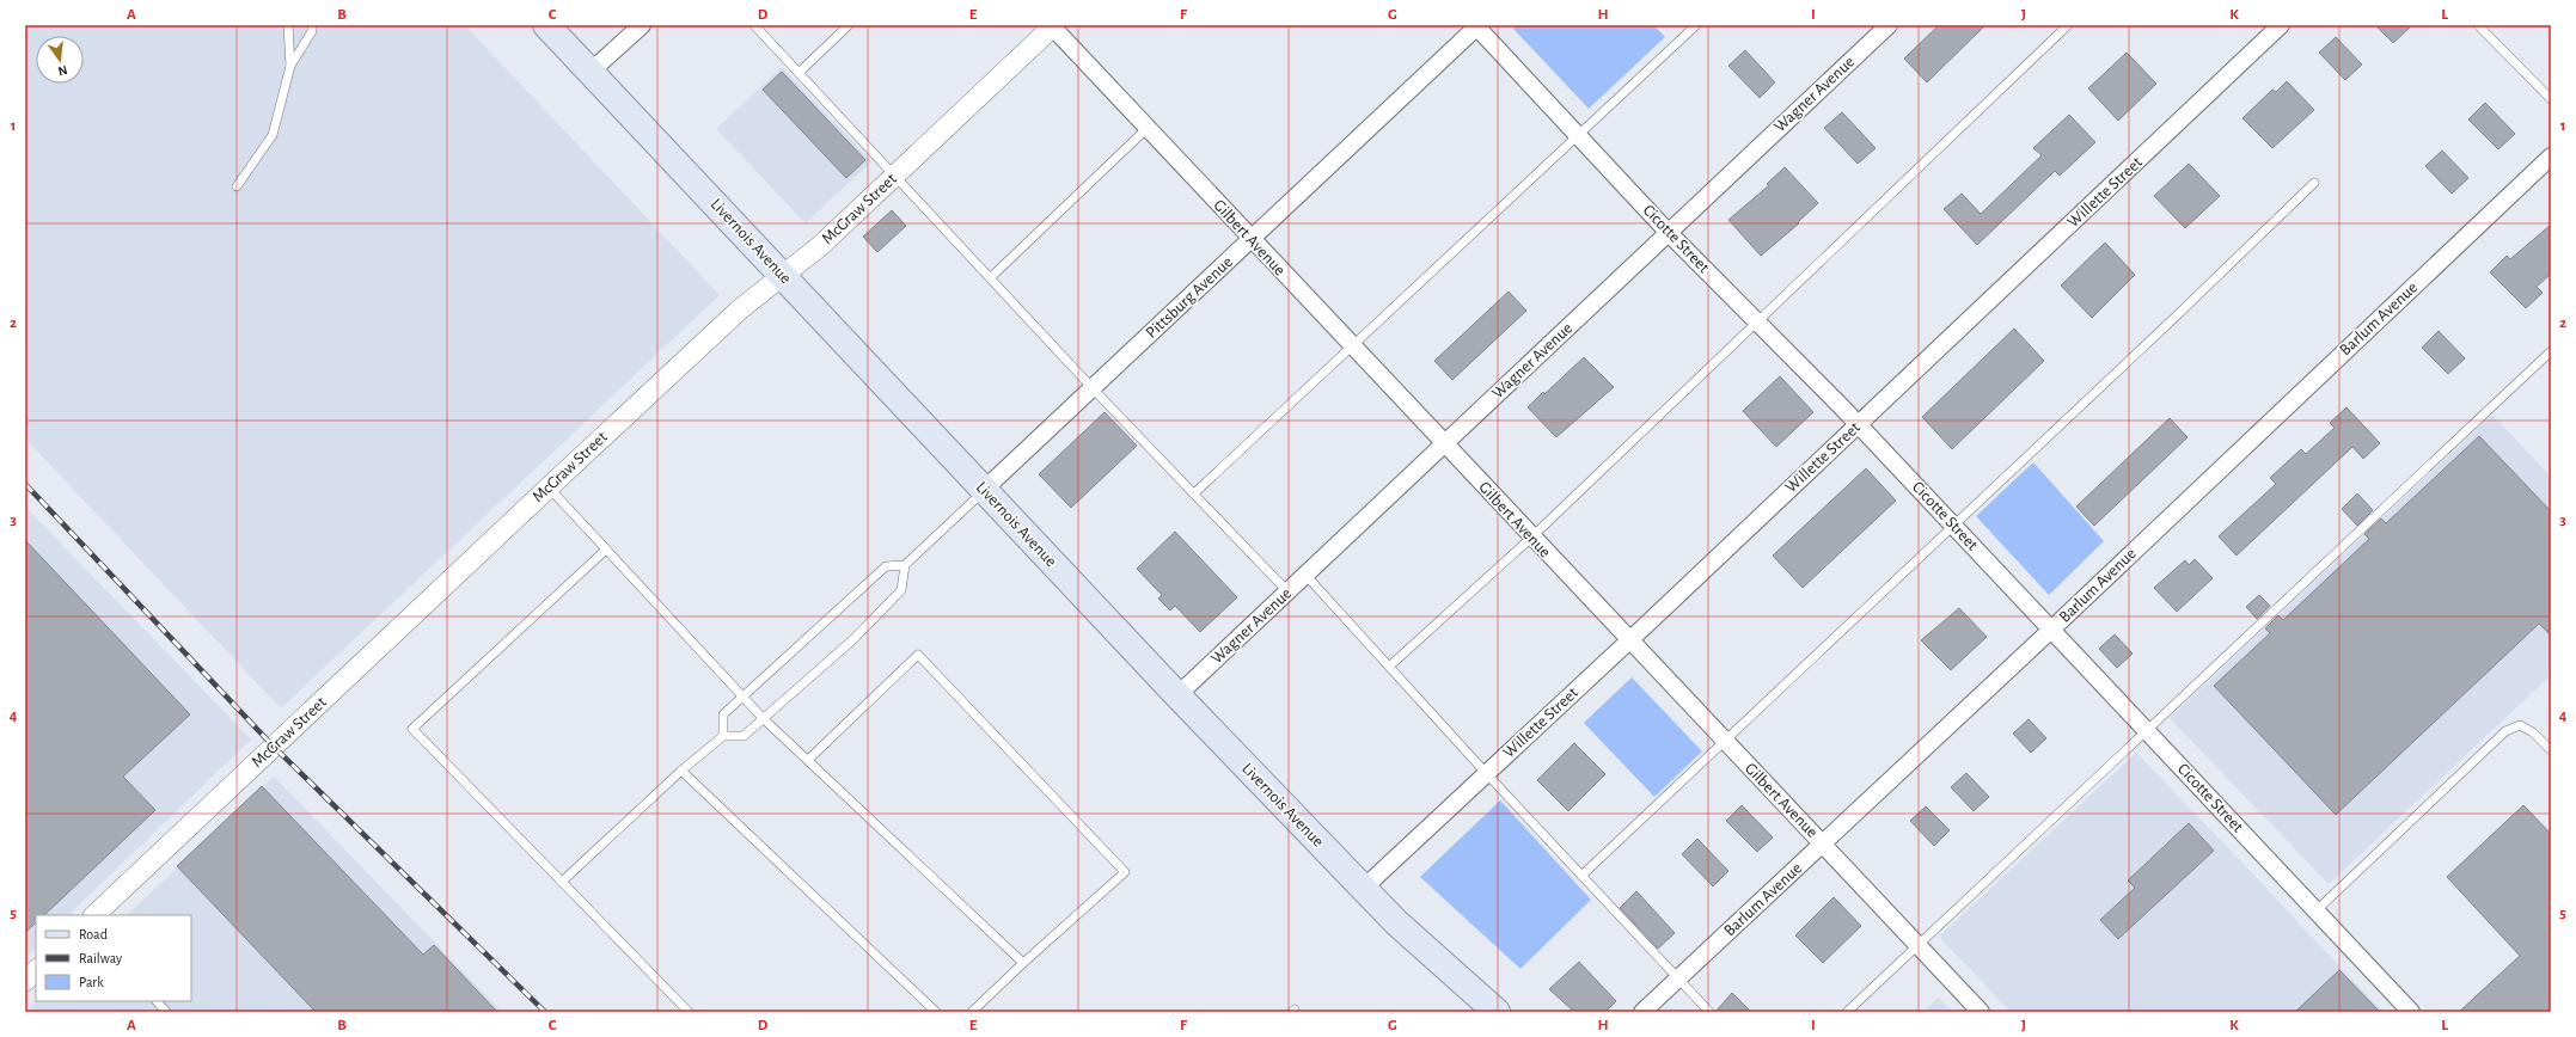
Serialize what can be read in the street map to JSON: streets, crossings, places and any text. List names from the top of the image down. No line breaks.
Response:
{"streets":{"main road":["Livernois Avenue"],"street":["Wagner Avenue","Willette Street","McGraw Street","Gilbert Avenue","Cicotte Street","Pittsburg Avenue","Barlum Avenue"]},"crossings":[["Wagner Avenue","Gilbert Avenue"],["Wagner Avenue","Cicotte Street"],["Wagner Avenue","Livernois Avenue"],["Willette Street","Gilbert Avenue"],["Willette Street","Cicotte Street"],["Willette Street","Livernois Avenue"],["McGraw Street","Gilbert Avenue"],["McGraw Street","Livernois Avenue"],["Gilbert Avenue","Pittsburg Avenue"],["Gilbert Avenue","Barlum Avenue"],["Cicotte Street","Pittsburg Avenue"],["Cicotte Street","Barlum Avenue"],["Livernois Avenue","Pittsburg Avenue"]],"legend":["Road","Railway","Park"],"north":"bottom","grid":{"columns":["A","B","C","D","E","F","G","H","I","J","K","L"],"rows":["1","2","3","4","5"]}}
